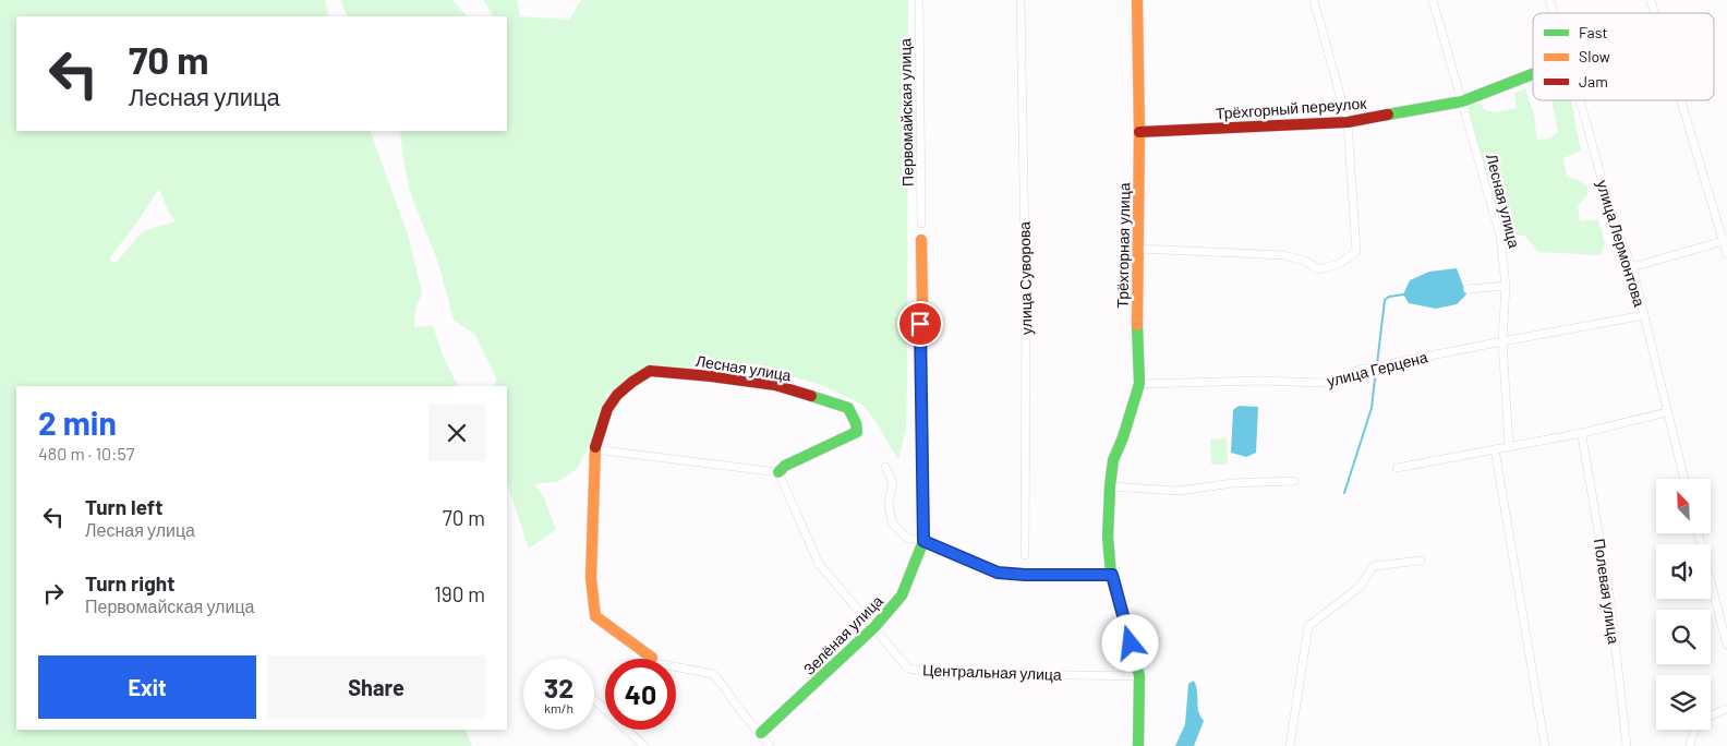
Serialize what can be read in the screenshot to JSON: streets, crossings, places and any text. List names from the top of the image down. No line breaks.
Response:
{"streets":{"street":["Трёхгорный переулок","Первомайская улица","Лесная улица","улица Лермонтова","Трёхгорная улица","улица Суворова","улица Герцена","Полевая улица","Зелёная улица","Центральная улица"]},"crossings":[["Трёхгорный переулок","Лесная улица"],["Трёхгорный переулок","Трёхгорная улица"],["Лесная улица","улица Герцена"],["Лесная улица","Центральная улица"],["улица Лермонтова","улица Герцена"],["Трёхгорная улица","улица Герцена"],["Трёхгорная улица","Центральная улица"],["Зелёная улица","Центральная улица"]],"legend":["Fast","Slow","Jam"],"north":"top left","page":{"turn":["70 m","Лесная улица"],"heading":["2 min","480 m · 10:57"],"list":[{"name":"Turn left","note":"Лесная улица","value":"70 m"},{"name":"Turn right","note":"Первомайская улица","value":"190 m"}],"buttons":["Exit","Share"],"speed":"32 km/h","limit":"40"}}
